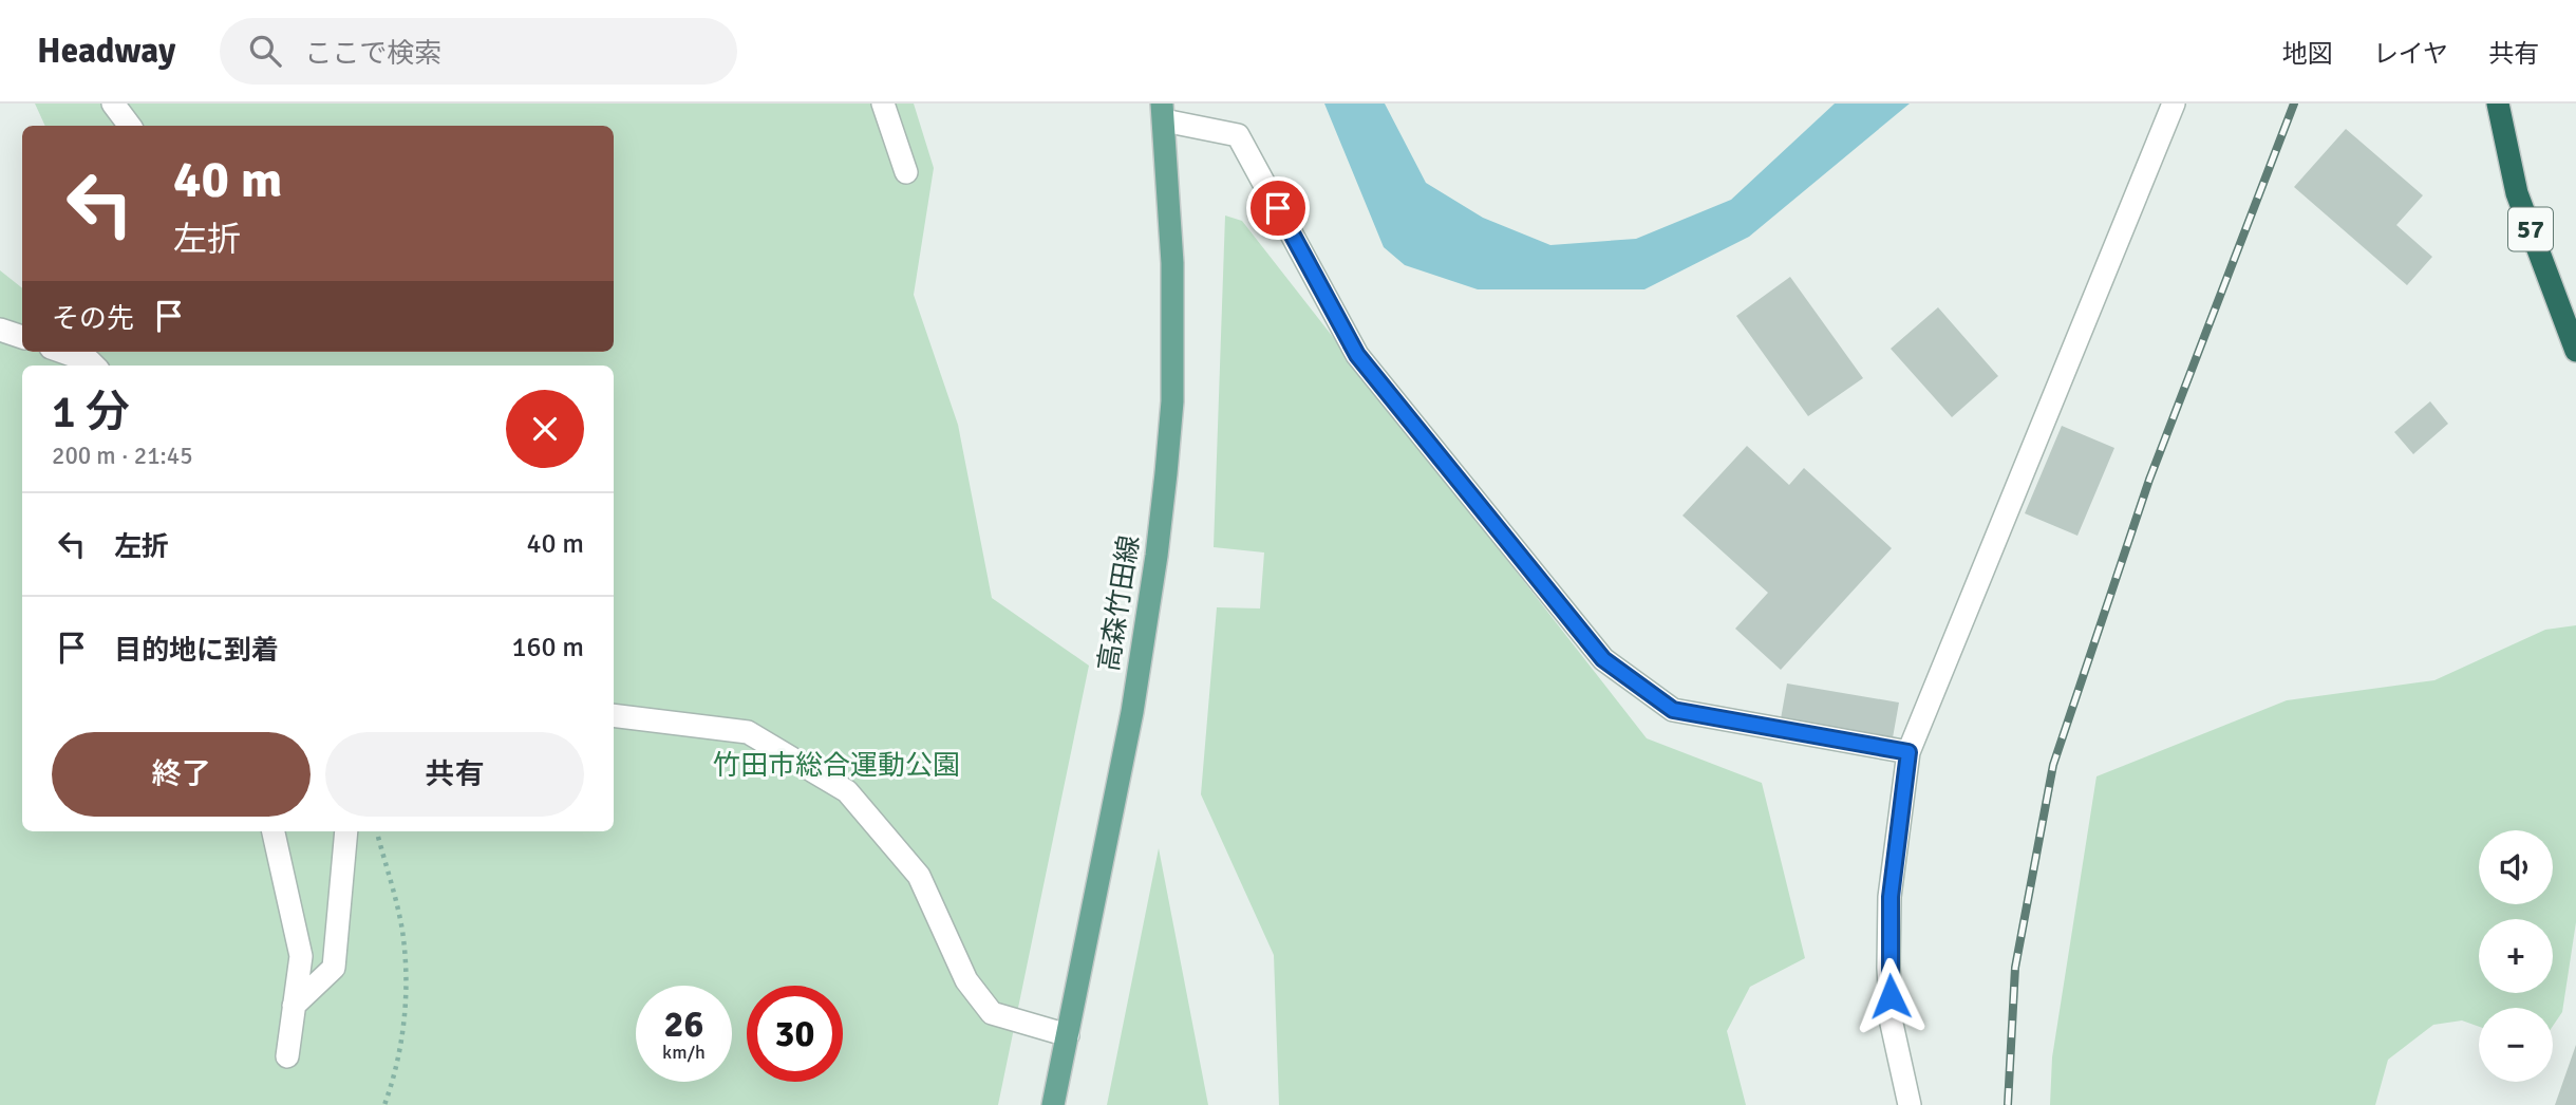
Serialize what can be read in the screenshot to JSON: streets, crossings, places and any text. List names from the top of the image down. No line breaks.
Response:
{"streets":{"highway":["57"],"main road":["高森竹田線"]},"parks":["竹田市総合運動公園"],"page":{"header":"Headway","search":"ここで検索","nav":["地図","レイヤ","共有"],"turn":["40 m","左折"],"then":"その先","heading":["1 分","200 m · 21:45"],"list":[{"name":"左折","value":"40 m"},{"name":"目的地に到着","value":"160 m"}],"buttons":["終了","共有"],"map_buttons":["+","−"],"speed":"26 km/h","limit":"30"}}
